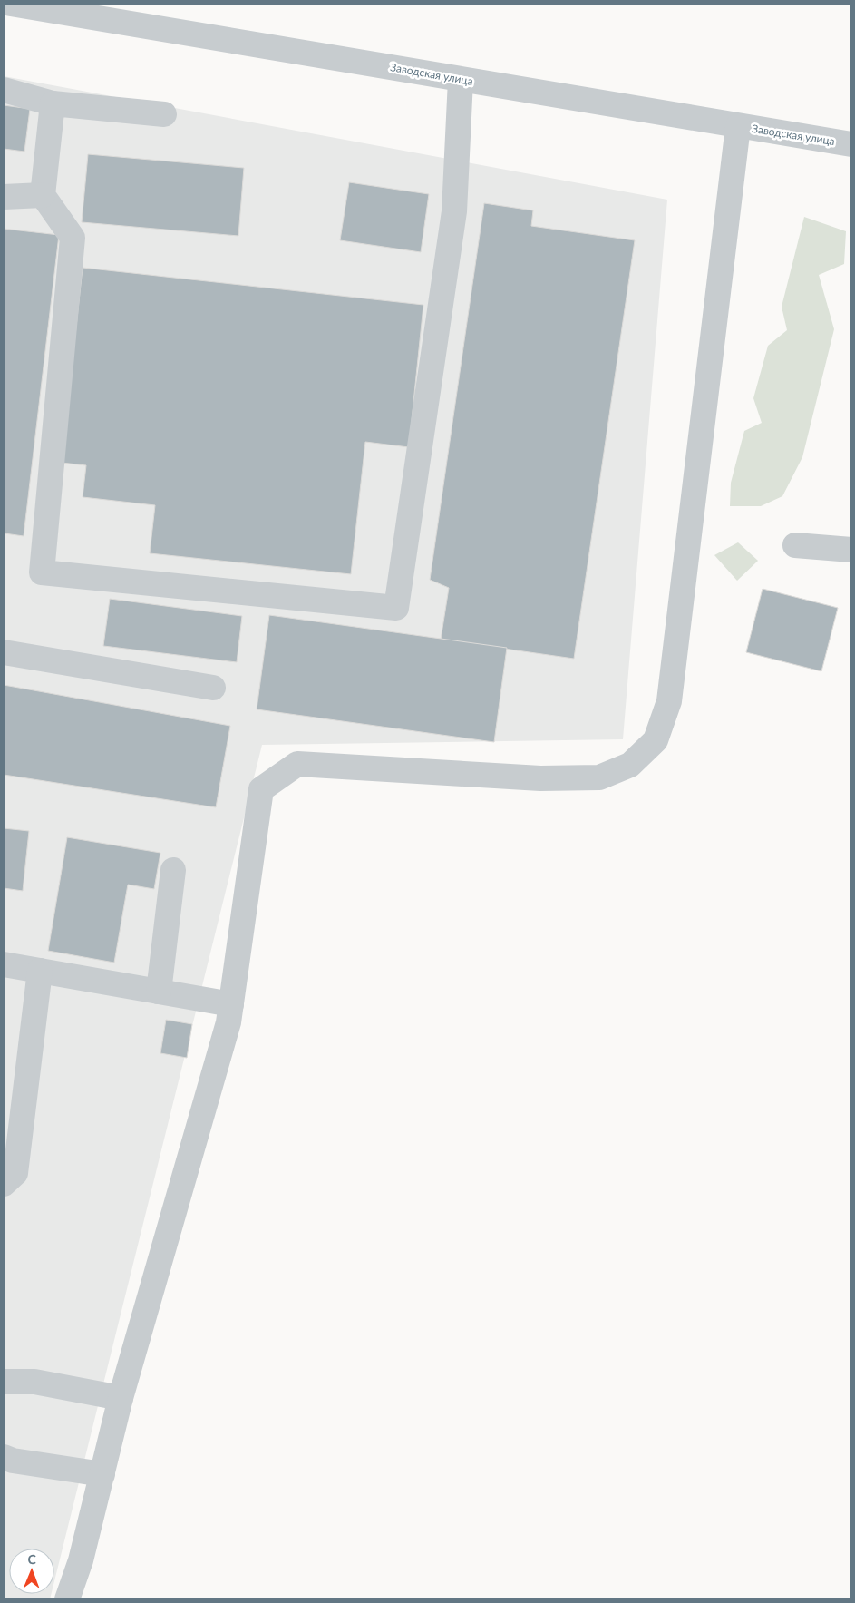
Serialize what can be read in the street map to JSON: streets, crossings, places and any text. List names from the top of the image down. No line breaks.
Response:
{"streets":{"street":["Заводская улица"]},"north":"top"}
